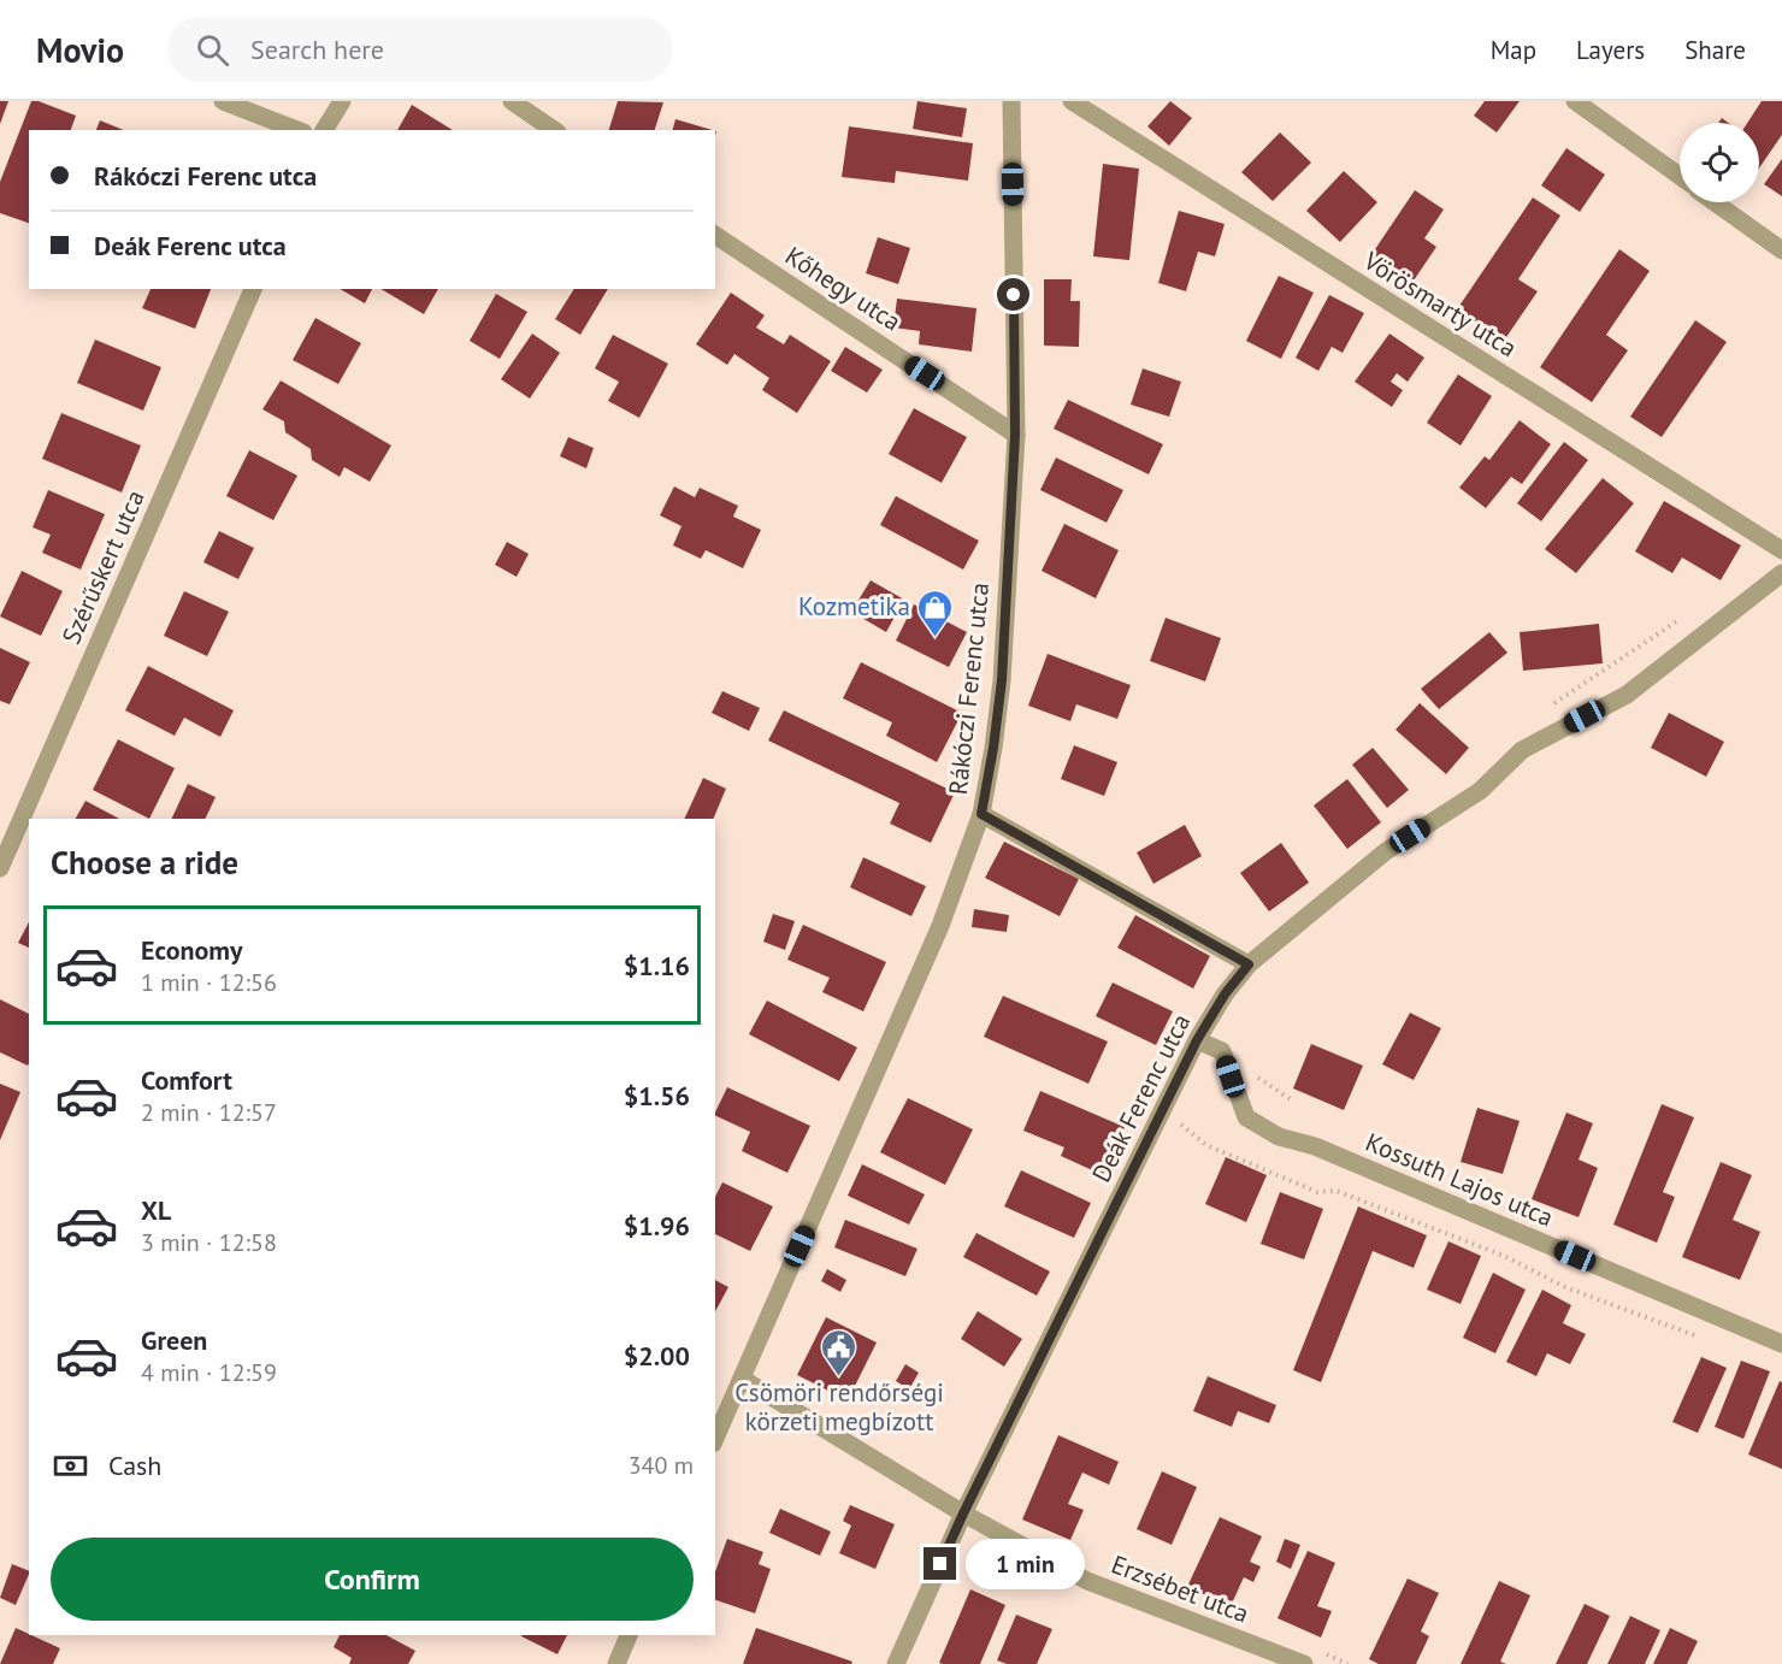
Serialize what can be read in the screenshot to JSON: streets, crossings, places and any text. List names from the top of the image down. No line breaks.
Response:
{"streets":{"street":["Kőhegy utca","Vörösmarty utca","Szérűskert utca","Rákóczi Ferenc utca","Deák Ferenc utca","Kossuth Lajos utca","Erzsébet utca"]},"crossings":[["Kőhegy utca","Rákóczi Ferenc utca"],["Rákóczi Ferenc utca","Erzsébet utca"],["Deák Ferenc utca","Kossuth Lajos utca"],["Deák Ferenc utca","Erzsébet utca"]],"places":{"shop":["Kozmetika"],"public building":["Csömöri rendőrségi körzeti megbízott"]},"page":{"header":"Movio","search":"Search here","nav":["Map","Layers","Share"],"banner":["Rákóczi Ferenc utca","Deák Ferenc utca"],"heading":"Choose a ride","list":[{"name":"Economy","note":"1 min · 12:56","value":"$1.16"},{"name":"Comfort","note":"2 min · 12:57","value":"$1.56"},{"name":"XL","note":"3 min · 12:58","value":"$1.96"},{"name":"Green","note":"4 min · 12:59","value":"$2.00"}],"pay":["Cash","340 m"],"buttons":"Confirm","bubble":"1 min"}}
